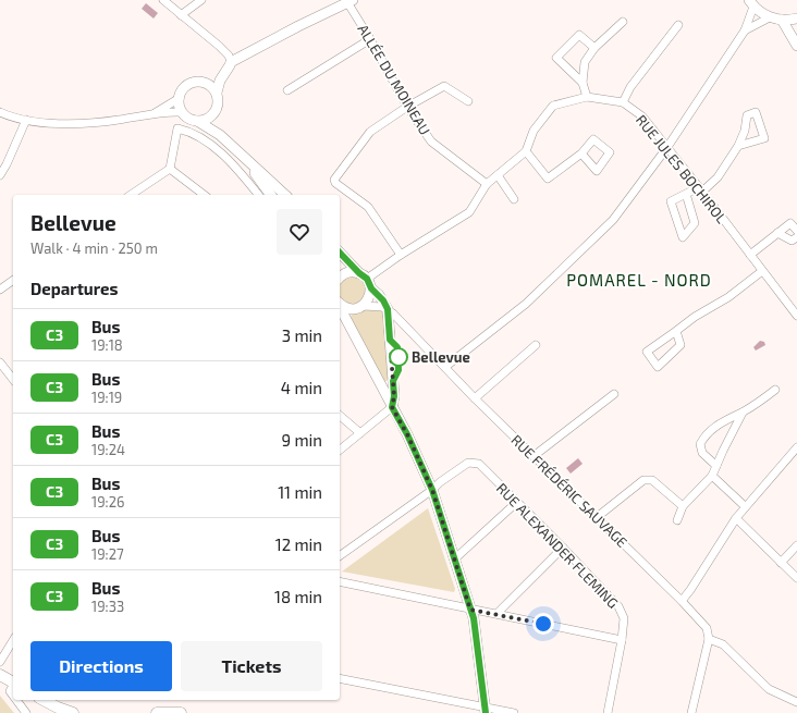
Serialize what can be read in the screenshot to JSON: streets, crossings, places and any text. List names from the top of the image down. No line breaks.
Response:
{"streets":{"street":["ALLÉE DU MOINEAU","RUE JULES BOCHIROL","RUE FRÉDÉRIC SAUVAGE","RUE ALEXANDER FLEMING"]},"crossings":[["ALLÉE DU MOINEAU","RUE JULES BOCHIROL"]],"districts":["POMAREL - NORD"],"places":["Bellevue"],"lines":["bus line C3"],"page":{"heading":[["Bellevue","Walk · 4 min · 250 m"],"Departures"],"list":[{"mark":"C3","name":"Bus","note":"19:18","value":"3 min"},{"mark":"C3","name":"Bus","note":"19:19","value":"4 min"},{"mark":"C3","name":"Bus","note":"19:24","value":"9 min"},{"mark":"C3","name":"Bus","note":"19:26","value":"11 min"},{"mark":"C3","name":"Bus","note":"19:27","value":"12 min"},{"mark":"C3","name":"Bus","note":"19:33","value":"18 min"}],"buttons":["Directions","Tickets"]}}
